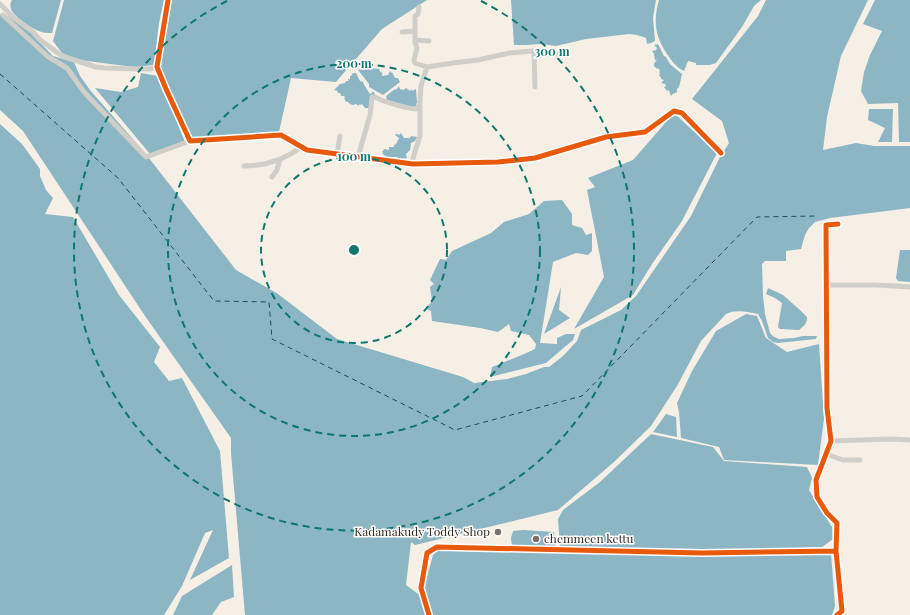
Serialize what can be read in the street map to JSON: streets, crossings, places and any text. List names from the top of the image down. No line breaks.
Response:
{"places":["Kadamakudy Toddy Shop","chemmeen kettu"],"rings":["300 m","200 m","100 m"]}
